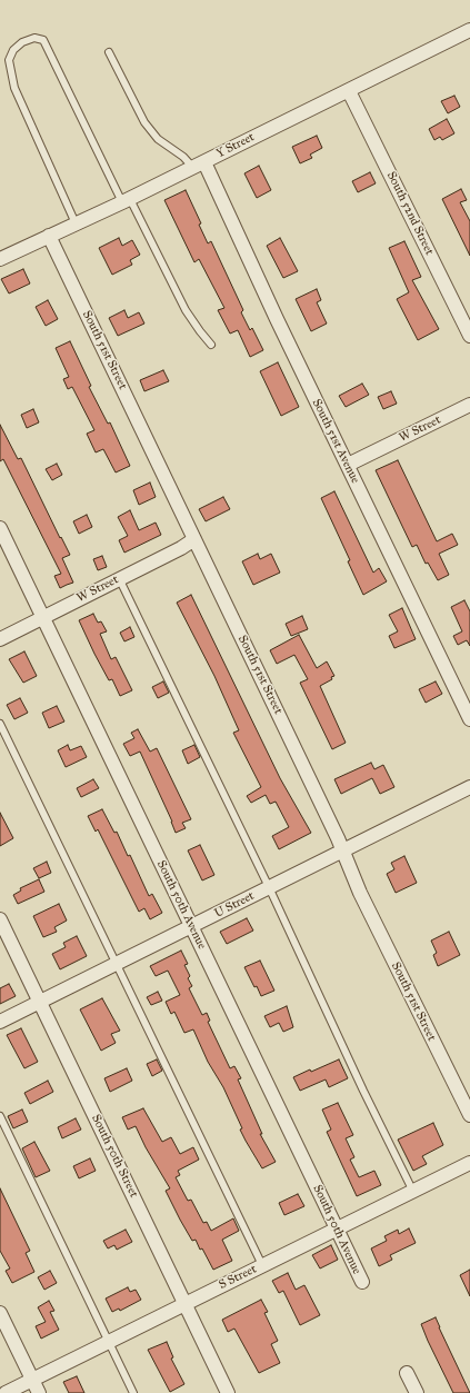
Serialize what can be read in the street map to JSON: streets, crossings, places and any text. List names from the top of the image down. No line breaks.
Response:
{"streets":{"street":["Y Street","South 52nd Street","South 51st Street","W Street","South 51st Avenue","South 50th Avenue","U Street","South 50th Street","S Street"]},"crossings":[["Y Street","South 52nd Street"],["Y Street","South 51st Street"],["Y Street","South 51st Avenue"],["South 51st Street","W Street"],["South 51st Street","U Street"],["W Street","South 51st Avenue"],["W Street","South 50th Avenue"],["South 50th Avenue","U Street"],["South 50th Avenue","S Street"],["U Street","South 50th Street"],["South 50th Street","S Street"]]}
